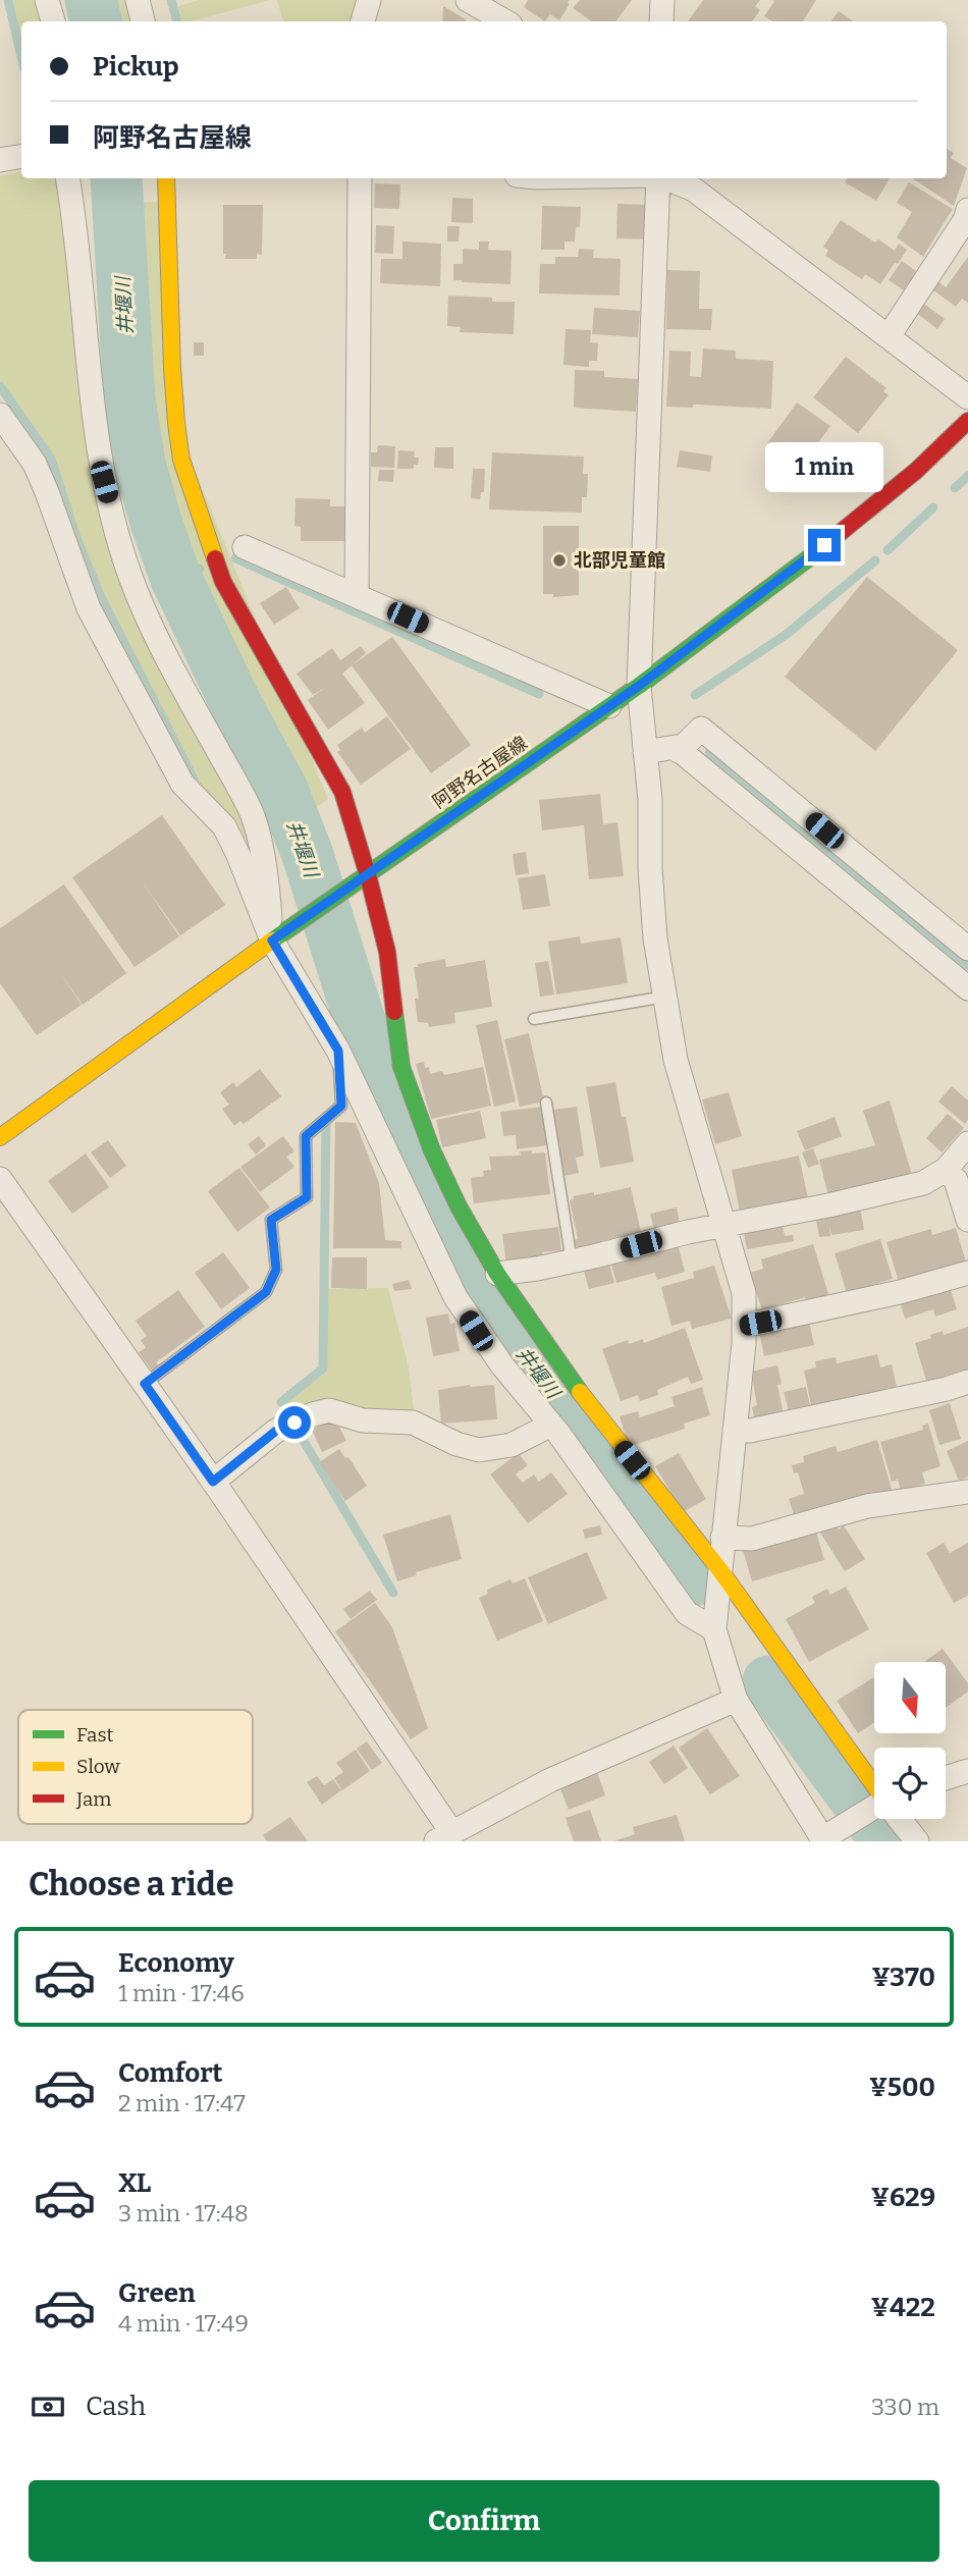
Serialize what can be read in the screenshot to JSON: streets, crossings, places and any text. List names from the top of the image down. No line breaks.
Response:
{"streets":{"street":["阿野名古屋線"]},"water":["井堰川"],"places":["北部児童館"],"legend":["Fast","Slow","Jam"],"north":"bottom","page":{"banner":["Pickup","阿野名古屋線"],"bubble":"1 min","heading":"Choose a ride","list":[{"name":"Economy","note":"1 min · 17:46","value":"¥370"},{"name":"Comfort","note":"2 min · 17:47","value":"¥500"},{"name":"XL","note":"3 min · 17:48","value":"¥629"},{"name":"Green","note":"4 min · 17:49","value":"¥422"}],"pay":["Cash","330 m"],"buttons":"Confirm"}}
